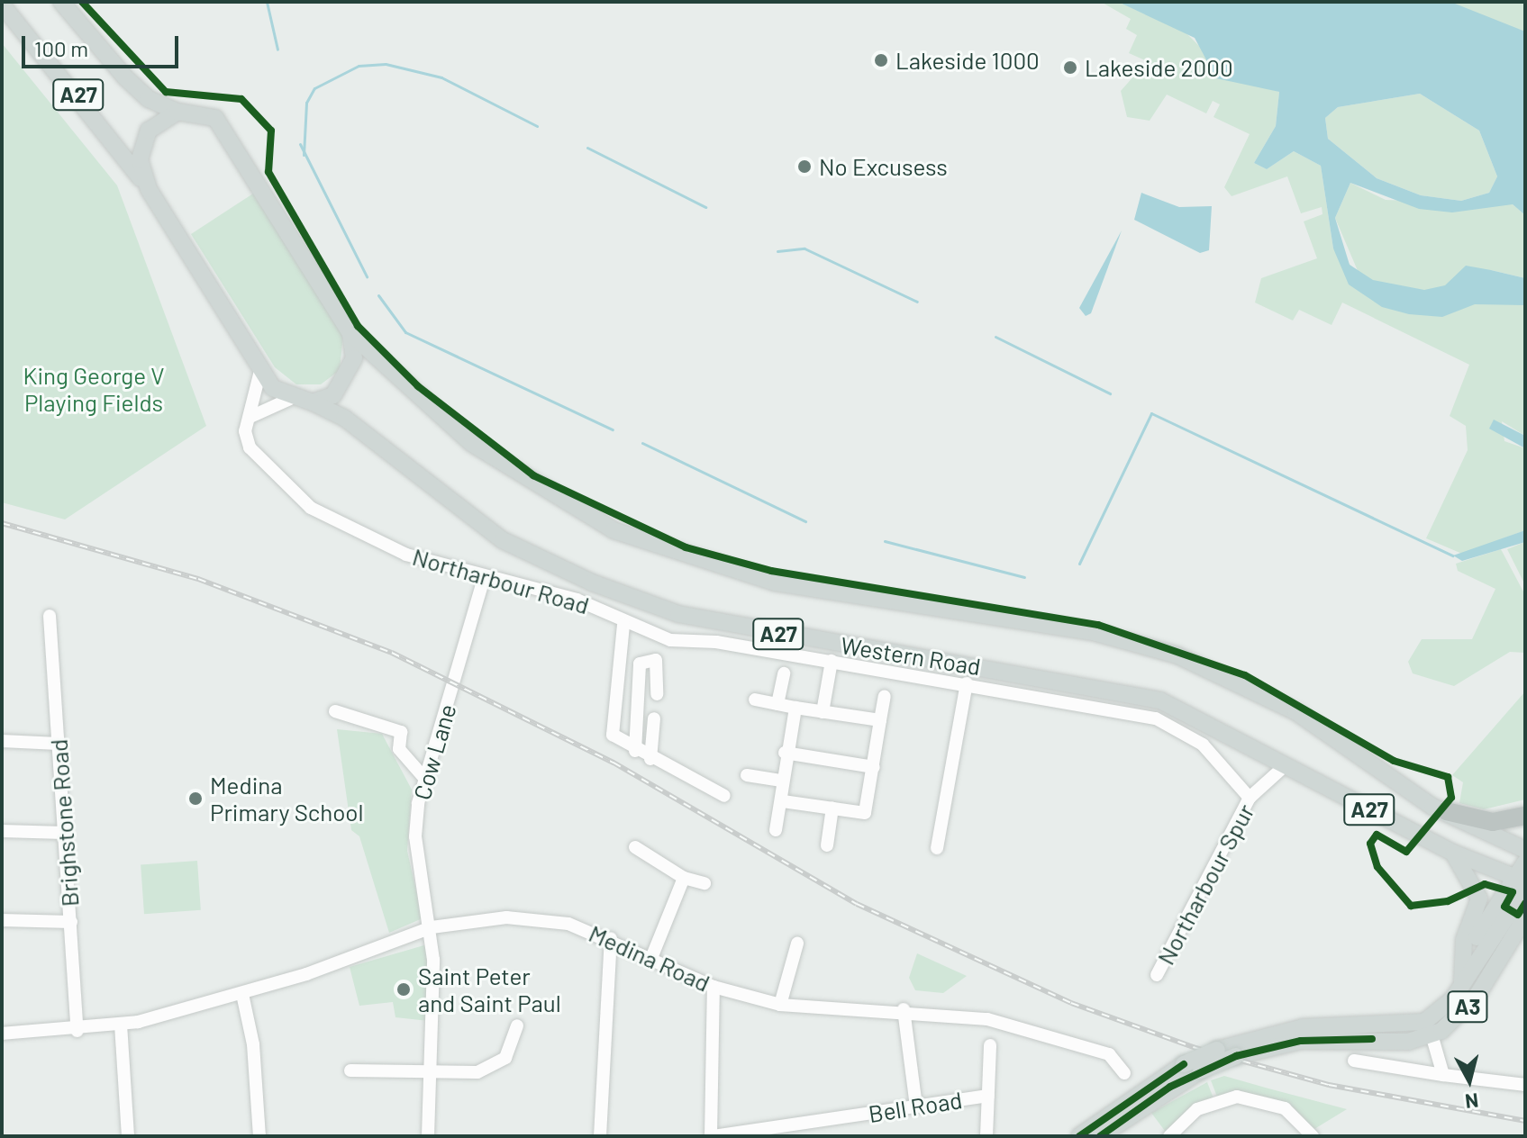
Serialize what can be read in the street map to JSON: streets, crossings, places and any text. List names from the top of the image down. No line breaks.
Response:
{"streets":{"main road":["A27","Western Road","A3"],"street":["Northarbour Road","Cow Lane","Brighstone Road","Northarbour Spur","Medina Road","Bell Road"]},"crossings":[["A27","Western Road"],["A27","A3"],["Northarbour Road","Cow Lane"],["Northarbour Road","Northarbour Spur"],["Western Road","Northarbour Spur"],["Western Road","A3"],["Cow Lane","Medina Road"],["Brighstone Road","Medina Road"]],"parks":["King George V Playing Fields"],"places":["Lakeside 1000","Lakeside 2000","No Excusess","Medina Primary School","Saint Peter and Saint Paul"],"scale_bar":"100 m","north":"bottom"}
